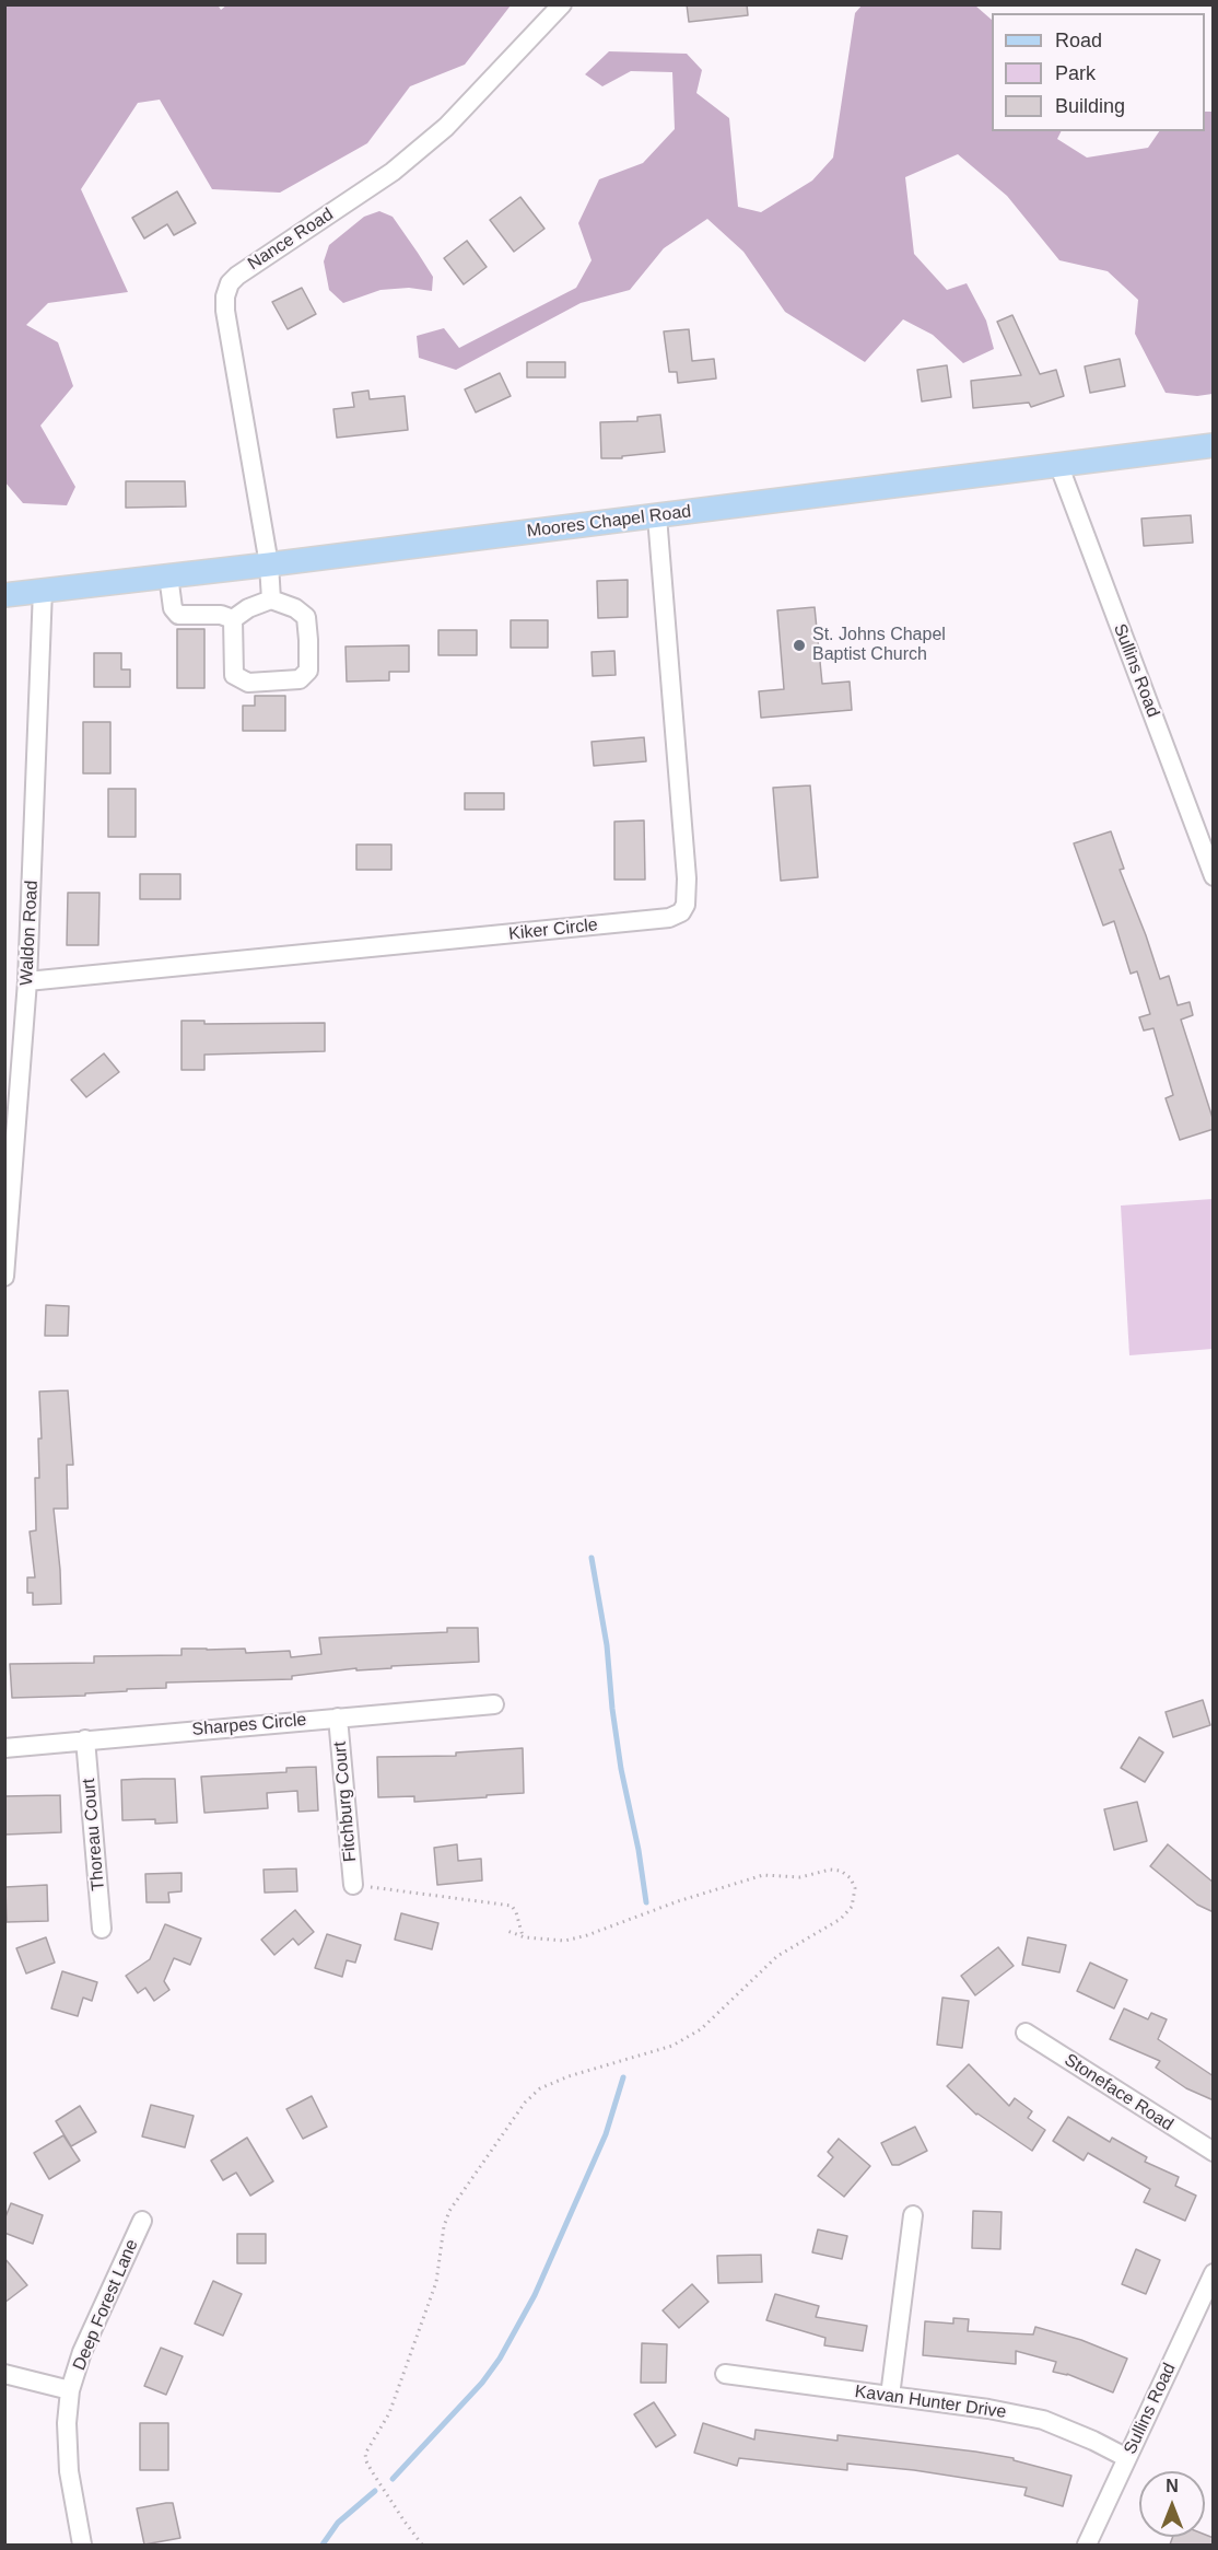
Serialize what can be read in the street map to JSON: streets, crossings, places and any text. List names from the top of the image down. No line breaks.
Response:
{"streets":{"main road":["Moores Chapel Road"],"street":["Nance Road","Sullins Road","Kiker Circle","Waldon Road","Sharpes Circle","Fitchburg Court","Thoreau Court","Stoneface Road","Deep Forest Lane","Kavan Hunter Drive"]},"crossings":[["Nance Road","Moores Chapel Road"],["Moores Chapel Road","Sullins Road"],["Moores Chapel Road","Kiker Circle"],["Moores Chapel Road","Waldon Road"],["Sullins Road","Kavan Hunter Drive"],["Kiker Circle","Waldon Road"],["Sharpes Circle","Fitchburg Court"],["Sharpes Circle","Thoreau Court"]],"places":["St. Johns Chapel Baptist Church"],"legend":["Road","Park","Building"],"north":"top"}
